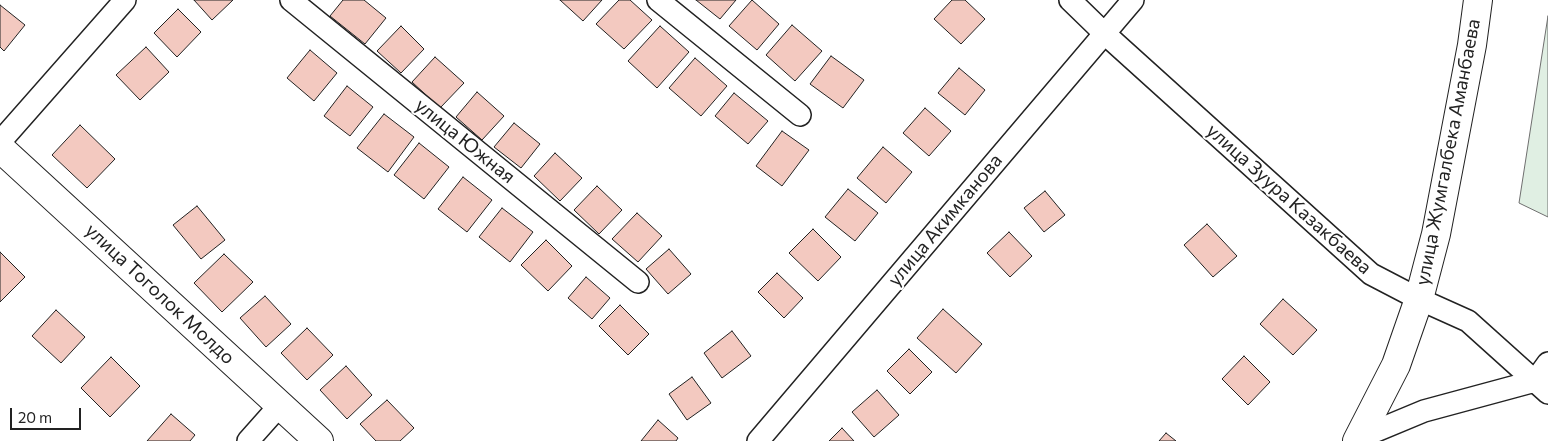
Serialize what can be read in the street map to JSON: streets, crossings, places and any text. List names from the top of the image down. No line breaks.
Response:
{"streets":{"main road":["улица Жумгалбека Аманбаева","улица Тоголок Молдо"],"street":["улица Южная","улица Зуура Казакбаева","улица Акимканова"]},"crossings":[["улица Жумгалбека Аманбаева","улица Зуура Казакбаева"],["улица Зуура Казакбаева","улица Акимканова"]],"scale_bar":"20 m"}
